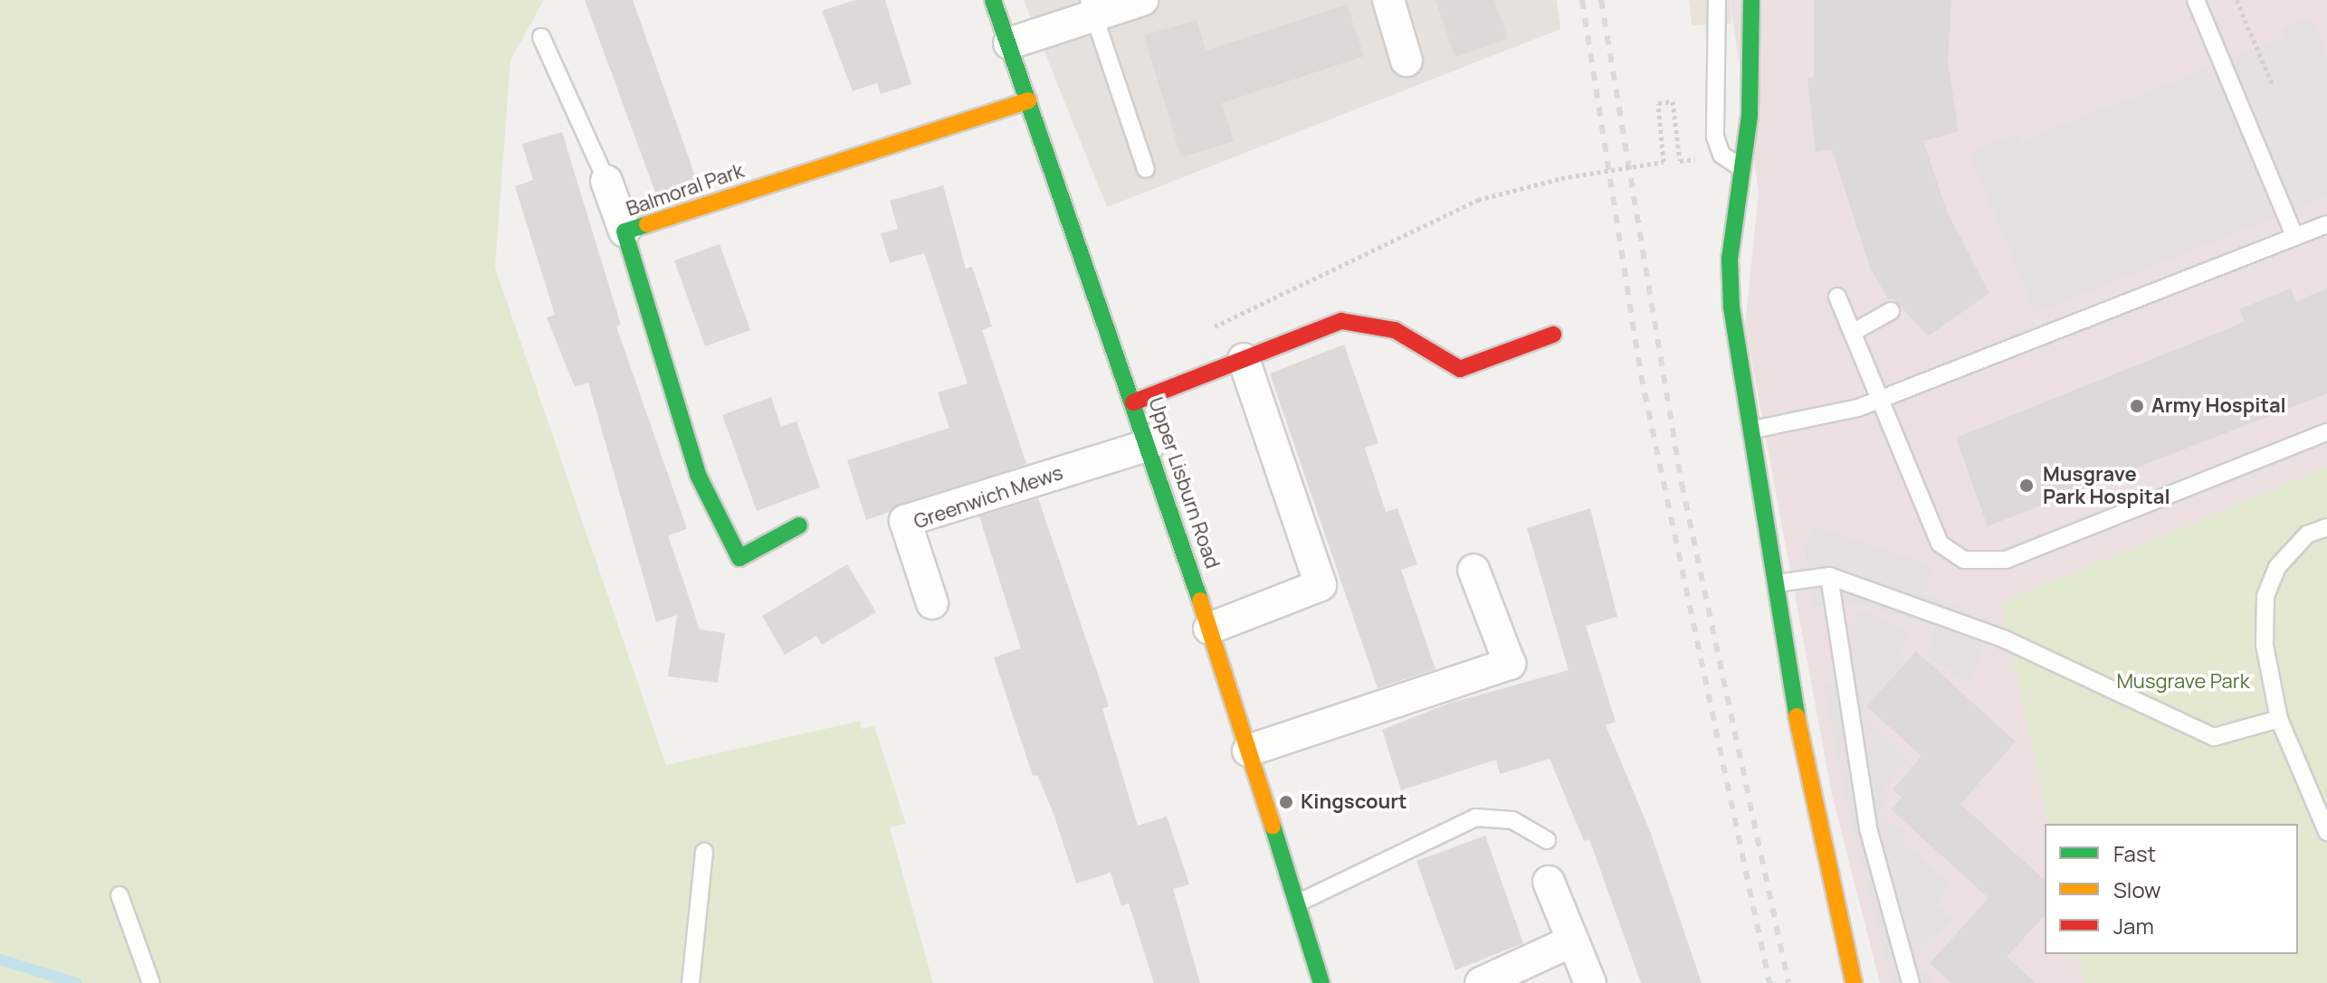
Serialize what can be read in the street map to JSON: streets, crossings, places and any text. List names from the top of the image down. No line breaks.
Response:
{"streets":{"street":["Balmoral Park","Upper Lisburn Road","Greenwich Mews"]},"crossings":[["Balmoral Park","Upper Lisburn Road"],["Upper Lisburn Road","Greenwich Mews"]],"parks":["Musgrave Park"],"places":["Army Hospital","Musgrave Park Hospital","Kingscourt"],"legend":["Fast","Slow","Jam"]}
